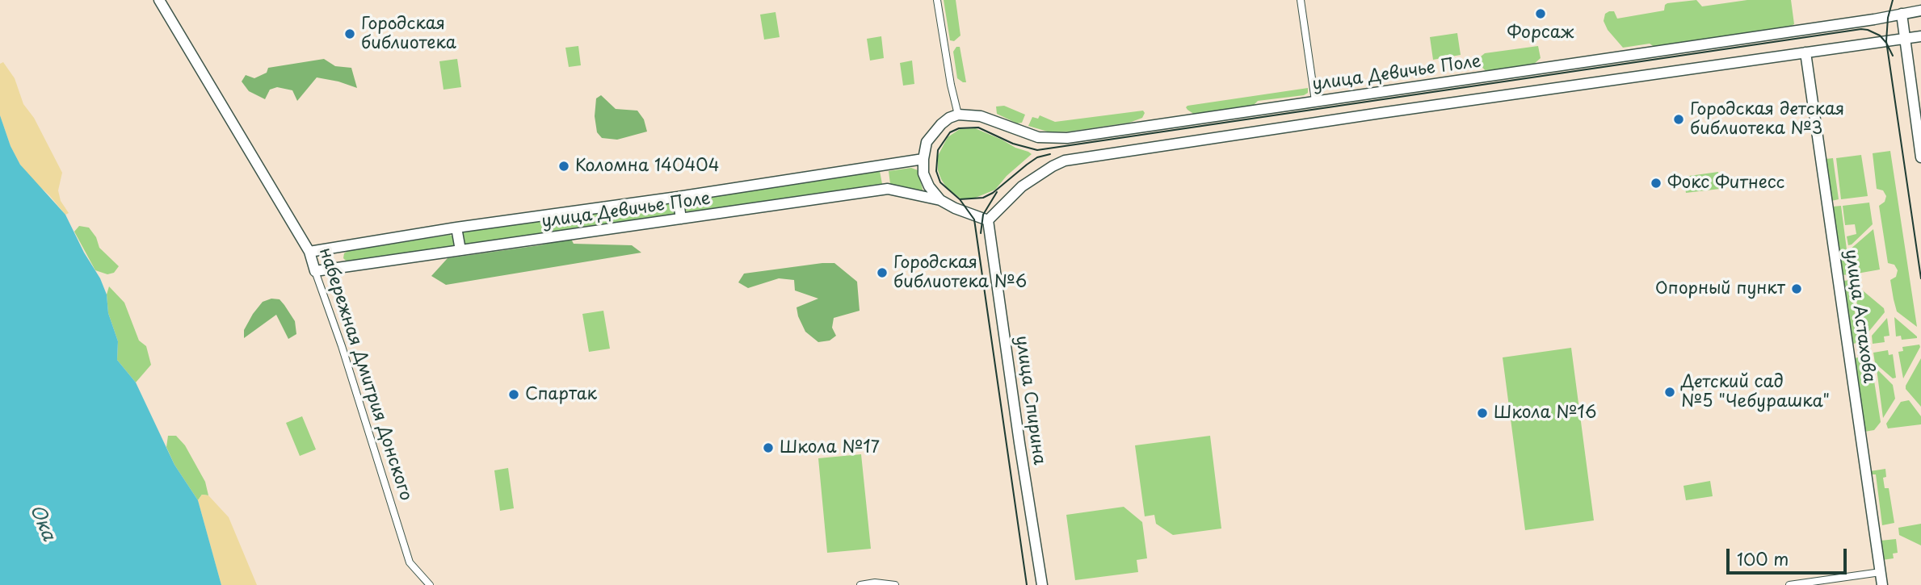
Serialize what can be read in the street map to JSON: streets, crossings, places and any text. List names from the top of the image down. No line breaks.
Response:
{"streets":{"main road":["улица Девичье Поле","улица Астахова","набережная Дмитрия Донского","улица Спирина"]},"crossings":[["улица Девичье Поле","набережная Дмитрия Донского"],["улица Девичье Поле","улица Спирина"]],"water":["Ока"],"places":["Форсаж","Городская библиотека","Городская детская библиотека №3","Коломна 140404","Фокс Фитнесс","Городская библиотека №6","Опорный пункт","Детский сад №5 \"Чебурашка\"","Спартак","Школа №16","Школа №17"],"scale_bar":"100 m"}
